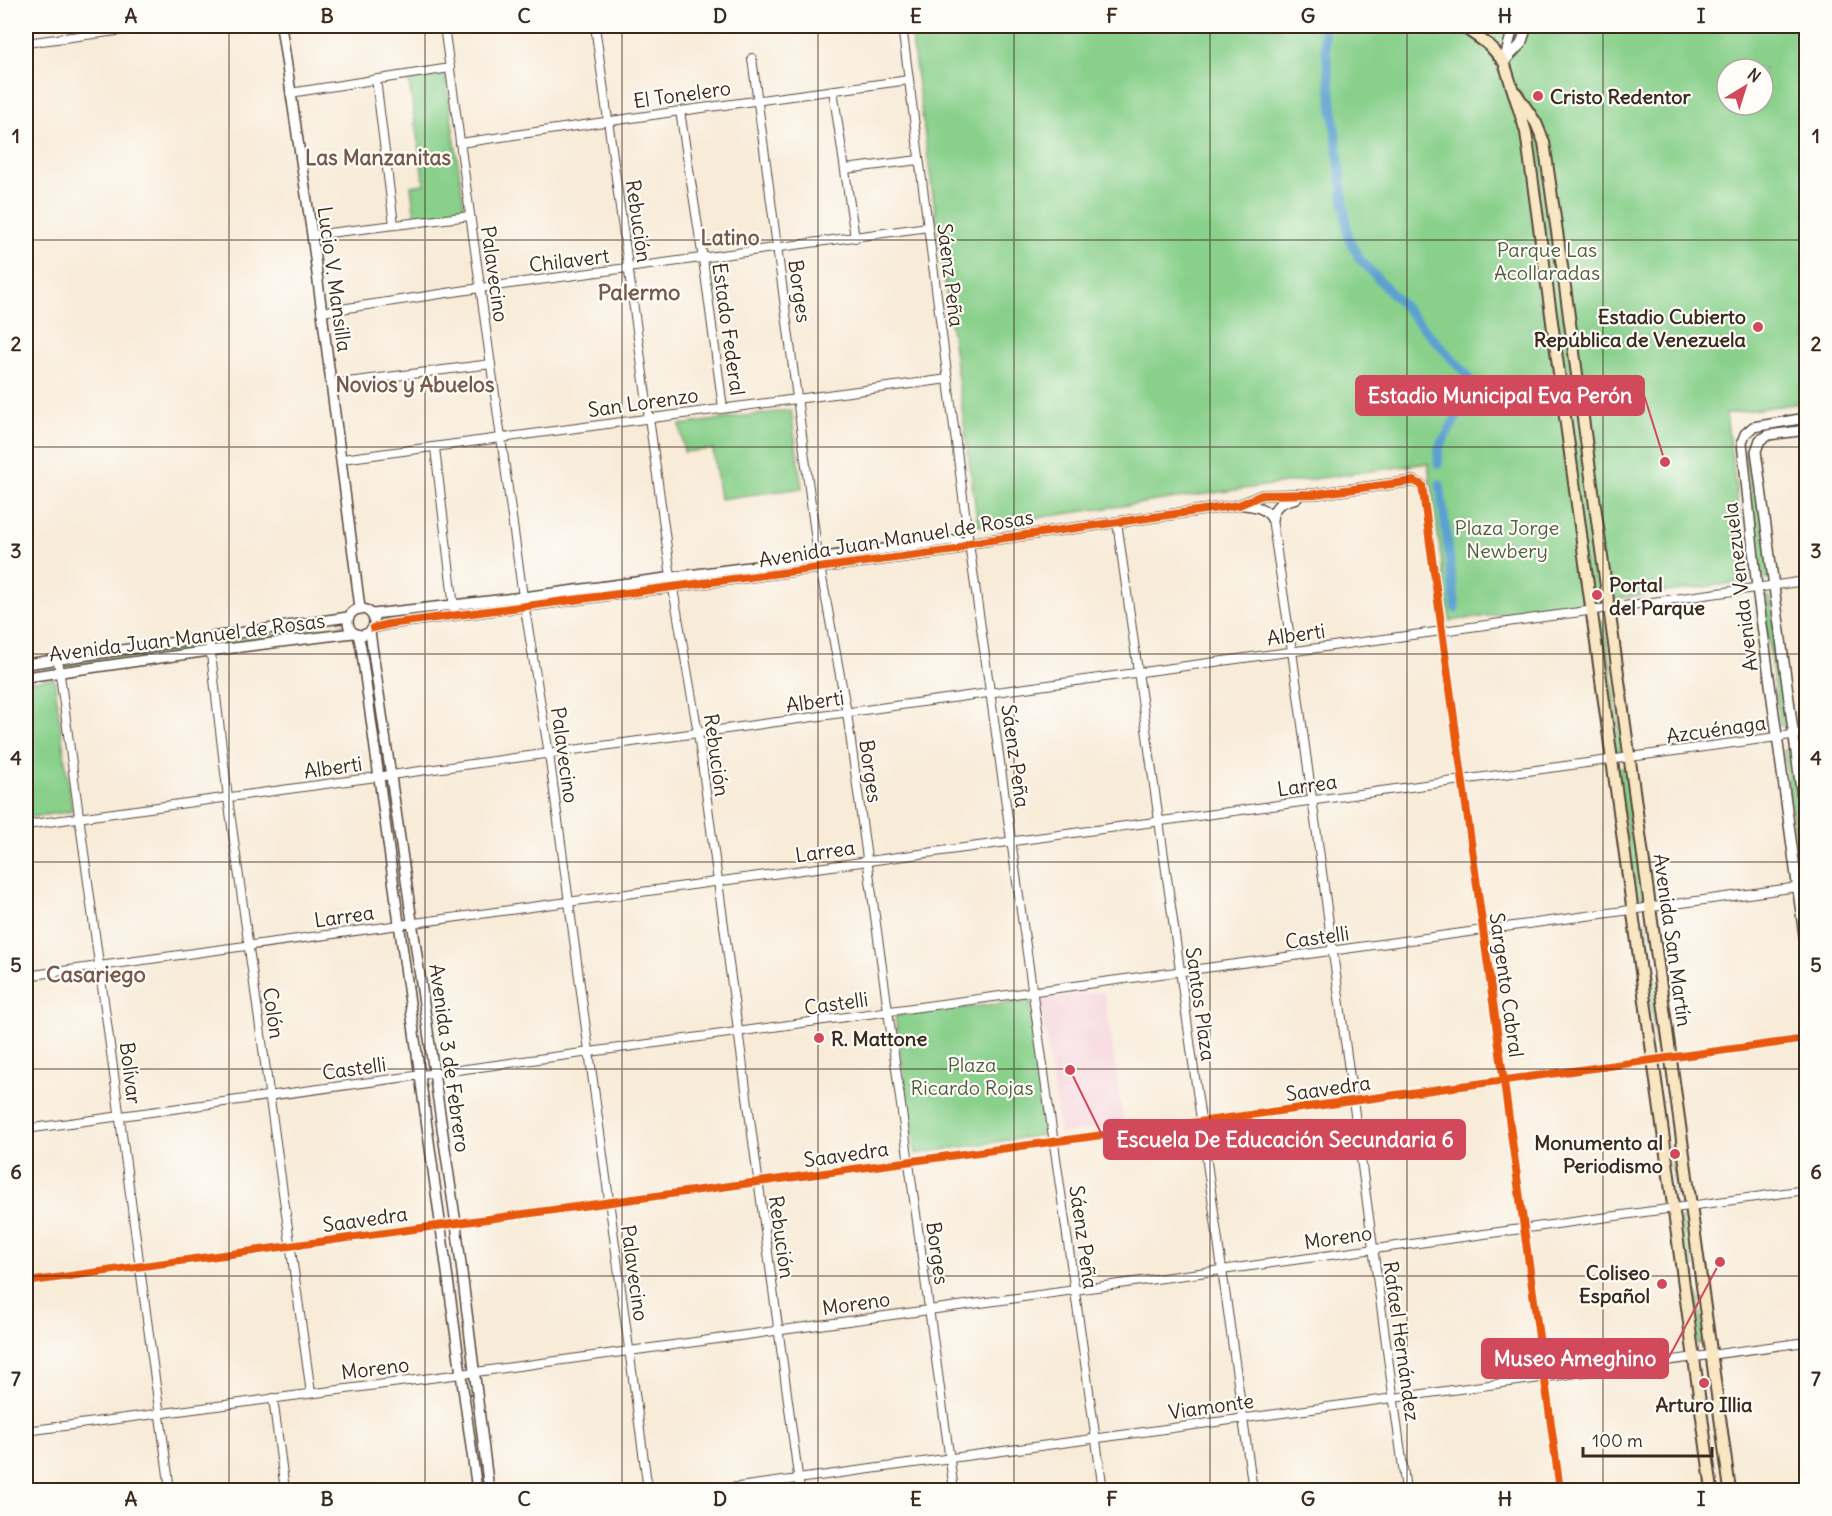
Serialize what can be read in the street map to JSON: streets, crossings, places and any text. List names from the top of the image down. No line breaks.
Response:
{"streets":{"main road":["Avenida San Martín"],"street":["El Tonelero","Rebución","Chilavert","Palavecino","Sáenz Peña","Lucio V. Mansilla","Borges","Estado Federal","San Lorenzo","Avenida Juan Manuel de Rosas","Avenida Venezuela","Alberti","Azcuénaga","Larrea","Castelli","Sargento Cabral","Santos Plaza","Colón","Avenida 3 de Febrero","Bolívar","Saavedra","Moreno","Rafael Hernández","Viamonte"]},"crossings":[["El Tonelero","Rebución"],["El Tonelero","Palavecino"],["El Tonelero","Sáenz Peña"],["El Tonelero","Borges"],["El Tonelero","Estado Federal"],["Rebución","Chilavert"],["Rebución","San Lorenzo"],["Rebución","Avenida Juan Manuel de Rosas"],["Rebución","Alberti"],["Rebución","Larrea"],["Rebución","Castelli"],["Rebución","Saavedra"],["Rebución","Moreno"],["Rebución","Viamonte"],["Chilavert","Palavecino"],["Chilavert","Sáenz Peña"],["Chilavert","Lucio V. Mansilla"],["Chilavert","Borges"],["Chilavert","Estado Federal"],["Palavecino","San Lorenzo"],["Palavecino","Avenida Juan Manuel de Rosas"],["Palavecino","Alberti"],["Palavecino","Larrea"],["Palavecino","Castelli"],["Palavecino","Saavedra"],["Palavecino","Moreno"],["Sáenz Peña","San Lorenzo"],["Sáenz Peña","Avenida Juan Manuel de Rosas"],["Sáenz Peña","Alberti"],["Sáenz Peña","Larrea"],["Sáenz Peña","Castelli"],["Sáenz Peña","Saavedra"],["Sáenz Peña","Moreno"],["Sáenz Peña","Viamonte"],["Lucio V. Mansilla","San Lorenzo"],["Lucio V. Mansilla","Avenida Juan Manuel de Rosas"],["Lucio V. Mansilla","Avenida 3 de Febrero"],["Borges","San Lorenzo"],["Borges","Avenida Juan Manuel de Rosas"],["Borges","Alberti"],["Borges","Larrea"],["Borges","Castelli"],["Borges","Saavedra"],["Borges","Moreno"],["Borges","Viamonte"],["Estado Federal","San Lorenzo"],["Avenida Juan Manuel de Rosas","Sargento Cabral"],["Avenida Juan Manuel de Rosas","Santos Plaza"],["Avenida Juan Manuel de Rosas","Colón"],["Avenida Juan Manuel de Rosas","Avenida 3 de Febrero"],["Avenida Juan Manuel de Rosas","Bolívar"],["Avenida Venezuela","Alberti"],["Avenida Venezuela","Azcuénaga"],["Avenida Venezuela","Castelli"],["Alberti","Avenida San Martín"],["Alberti","Sargento Cabral"],["Alberti","Santos Plaza"],["Alberti","Colón"],["Alberti","Avenida 3 de Febrero"],["Alberti","Bolívar"],["Alberti","Rafael Hernández"],["Azcuénaga","Larrea"],["Azcuénaga","Avenida San Martín"],["Larrea","Avenida San Martín"],["Larrea","Sargento Cabral"],["Larrea","Santos Plaza"],["Larrea","Colón"],["Larrea","Avenida 3 de Febrero"],["Larrea","Bolívar"],["Larrea","Rafael Hernández"],["Castelli","Avenida San Martín"],["Castelli","Sargento Cabral"],["Castelli","Santos Plaza"],["Castelli","Colón"],["Castelli","Avenida 3 de Febrero"],["Castelli","Bolívar"],["Castelli","Rafael Hernández"],["Avenida San Martín","Saavedra"],["Avenida San Martín","Moreno"],["Avenida San Martín","Viamonte"],["Sargento Cabral","Saavedra"],["Sargento Cabral","Moreno"],["Sargento Cabral","Viamonte"],["Santos Plaza","Saavedra"],["Santos Plaza","Moreno"],["Santos Plaza","Viamonte"],["Colón","Saavedra"],["Colón","Moreno"],["Avenida 3 de Febrero","Saavedra"],["Avenida 3 de Febrero","Moreno"],["Bolívar","Saavedra"],["Bolívar","Moreno"],["Saavedra","Rafael Hernández"],["Moreno","Rafael Hernández"],["Rafael Hernández","Viamonte"]],"districts":["Las Manzanitas","Latino","Palermo","Novios y Abuelos","Casariego"],"parks":["Parque Las Acollaradas","Plaza Jorge Newbery","Plaza Ricardo Rojas"],"places":["Cristo Redentor","Estadio Cubierto República de Venezuela","Estadio Municipal Eva Perón","Portal del Parque","R. Mattone","Escuela De Educación Secundaria 6","Monumento al Periodismo","Museo Ameghino","Coliseo Español","Arturo Illia"],"scale_bar":"100 m","north":"top right","grid":{"columns":["A","B","C","D","E","F","G","H","I"],"rows":["1","2","3","4","5","6","7"]}}
